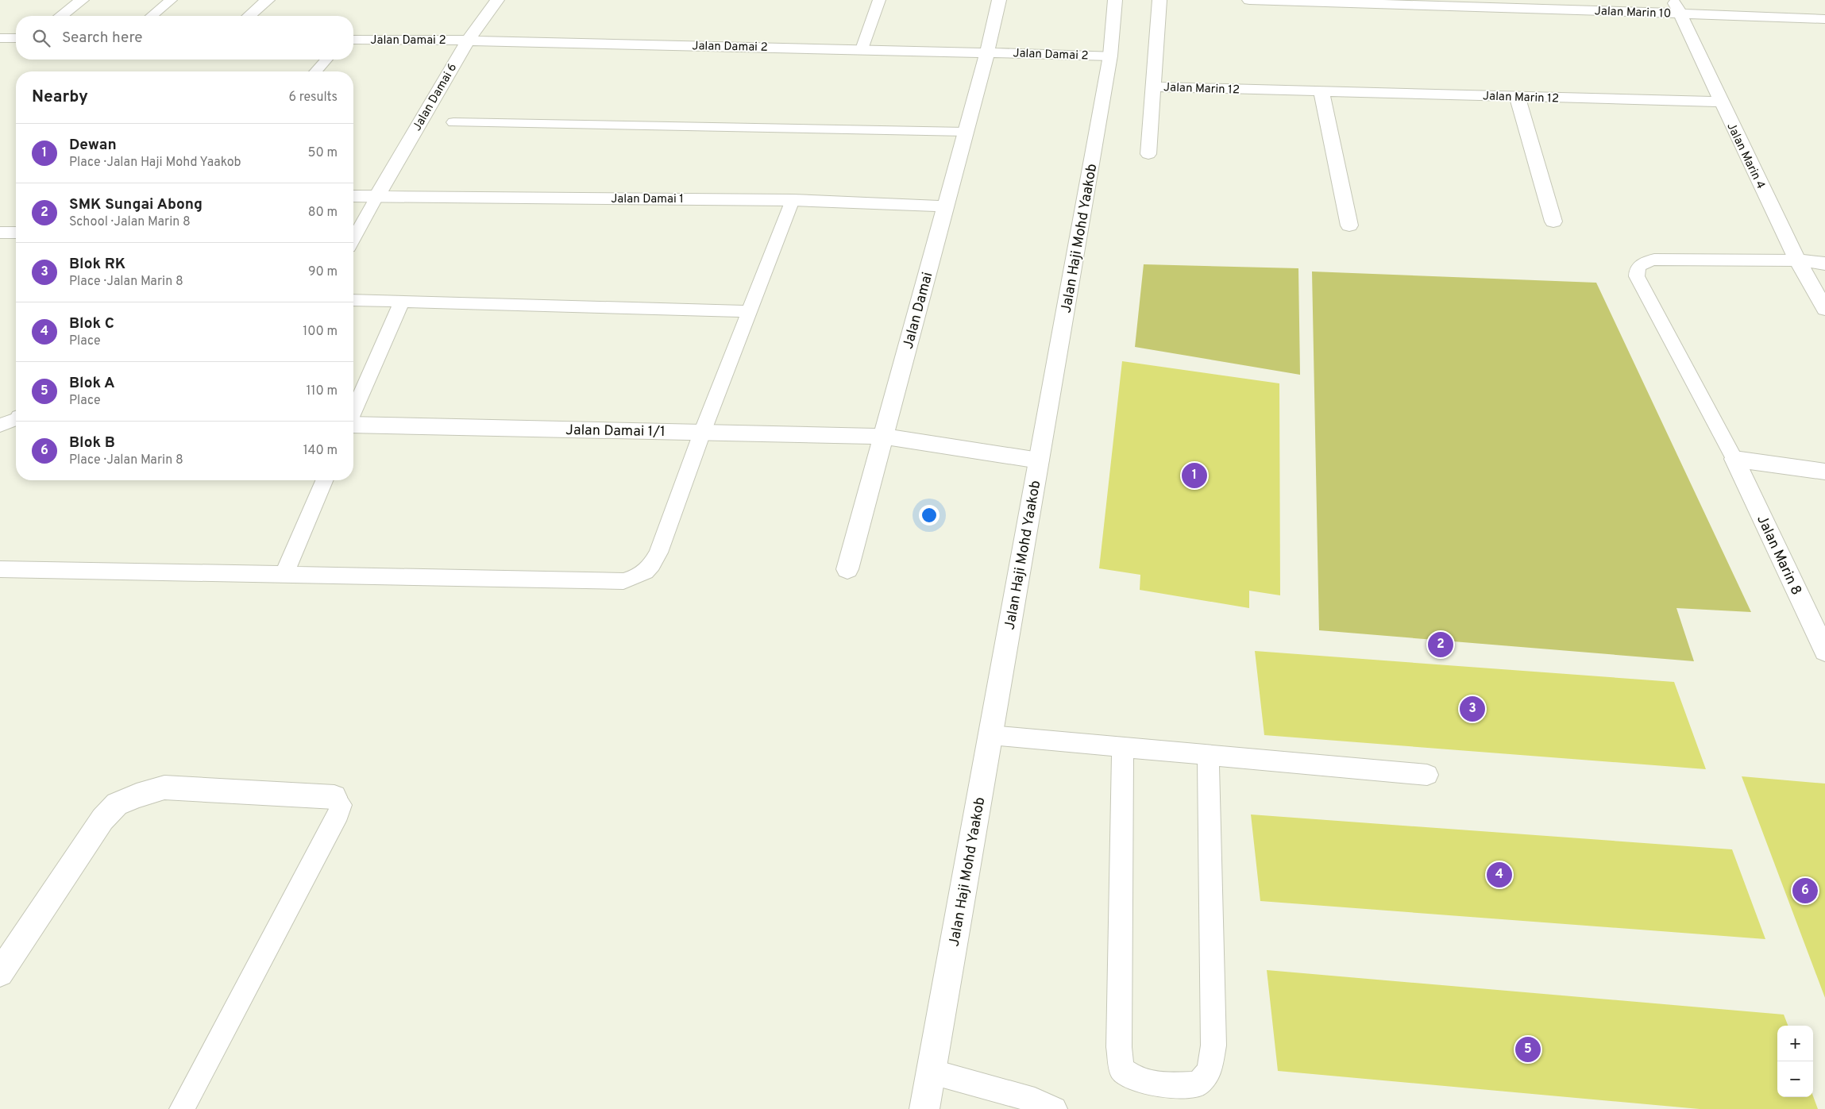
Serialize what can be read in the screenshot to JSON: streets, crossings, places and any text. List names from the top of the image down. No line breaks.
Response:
{"streets":{"street":["Jalan Marin 10","Jalan Damai 2","Jalan Marin 12","Jalan Damai 6","Jalan Marin 4","Jalan Damai 1","Jalan Haji Mohd Yaakob","Jalan Damai","Jalan Damai 1/1","Jalan Marin 8"]},"crossings":[["Jalan Marin 10","Jalan Marin 4"],["Jalan Damai 2","Jalan Damai 6"],["Jalan Damai 2","Jalan Haji Mohd Yaakob"],["Jalan Damai 2","Jalan Damai"],["Jalan Marin 12","Jalan Marin 4"],["Jalan Damai 6","Jalan Damai 1"],["Jalan Damai 1","Jalan Damai"],["Jalan Haji Mohd Yaakob","Jalan Damai 1/1"],["Jalan Damai","Jalan Damai 1/1"]],"page":{"search":"Search here","heading":["Nearby","6 results"],"list":[{"mark":"1","name":"Dewan","note":"Place · Jalan Haji Mohd Yaakob","value":"50 m"},{"mark":"2","name":"SMK Sungai Abong","note":"School · Jalan Marin 8","value":"80 m"},{"mark":"3","name":"Blok RK","note":"Place · Jalan Marin 8","value":"90 m"},{"mark":"4","name":"Blok C","note":"Place","value":"100 m"},{"mark":"5","name":"Blok A","note":"Place","value":"110 m"},{"mark":"6","name":"Blok B","note":"Place · Jalan Marin 8","value":"140 m"}],"pins":["1","2","3","4","6","5"],"map_buttons":["+","−"]}}
